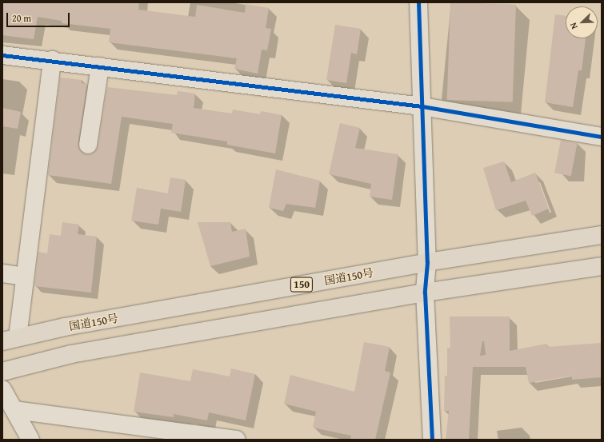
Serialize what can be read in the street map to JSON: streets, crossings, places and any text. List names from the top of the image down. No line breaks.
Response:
{"streets":{"highway":["国道150号","150"]},"scale_bar":"20 m","north":"bottom left"}
